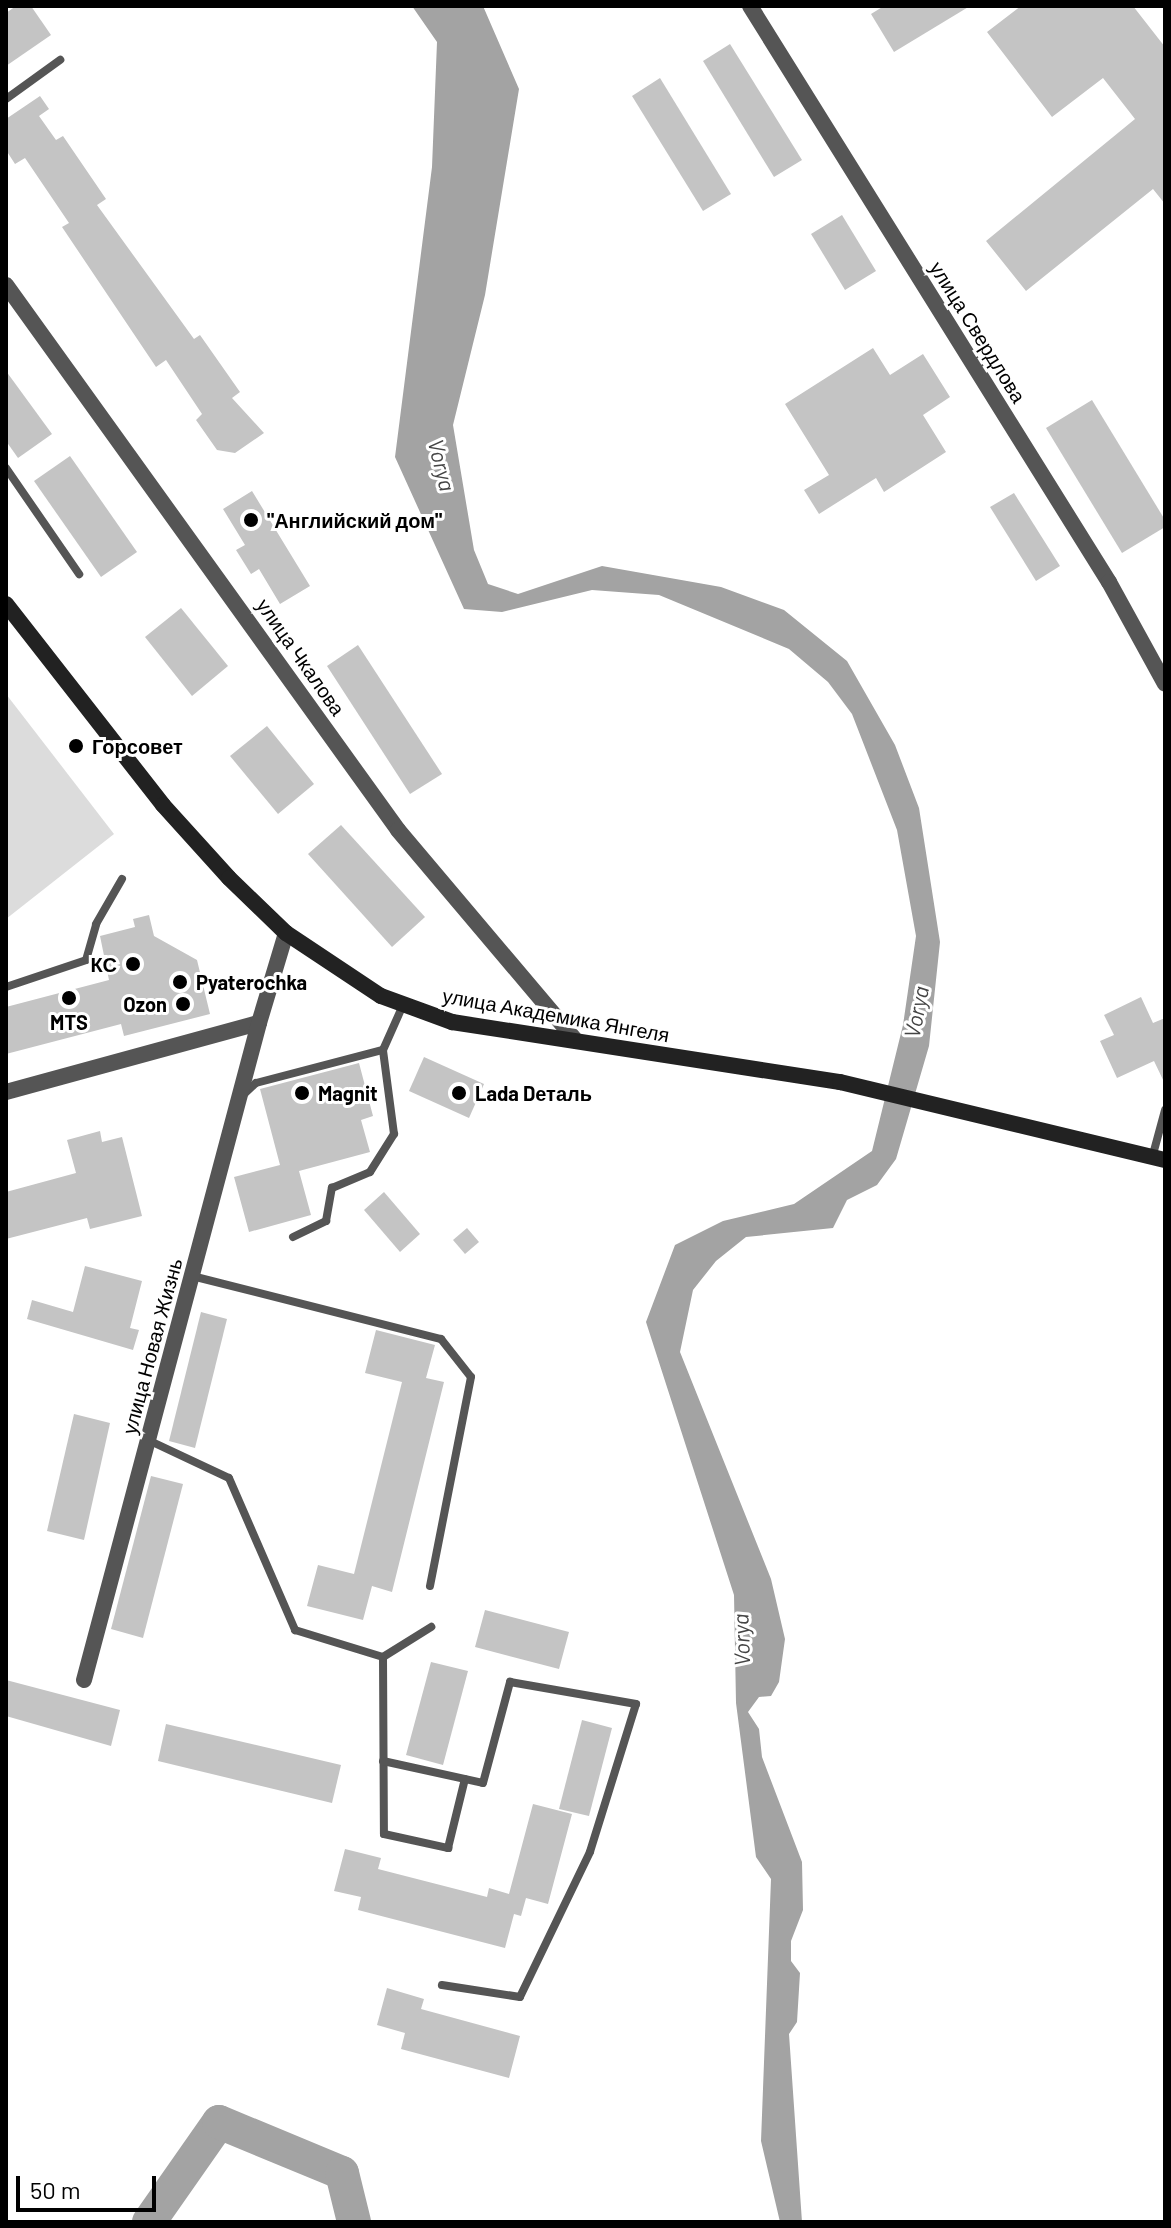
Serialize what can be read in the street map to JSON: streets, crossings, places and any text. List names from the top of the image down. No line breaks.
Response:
{"streets":{"main road":["улица Академика Янгеля"],"street":["улица Свердлова","улица Чкалова","улица Новая Жизнь"]},"crossings":[["улица Чкалова","улица Академика Янгеля"],["улица Академика Янгеля","улица Новая Жизнь"]],"water":["Vorya"],"places":["\"Английский дом\"","Горсовет","КС","Pyaterochka","MTS","Ozon","Magnit","Lada Dеталь"],"scale_bar":"50 m"}
